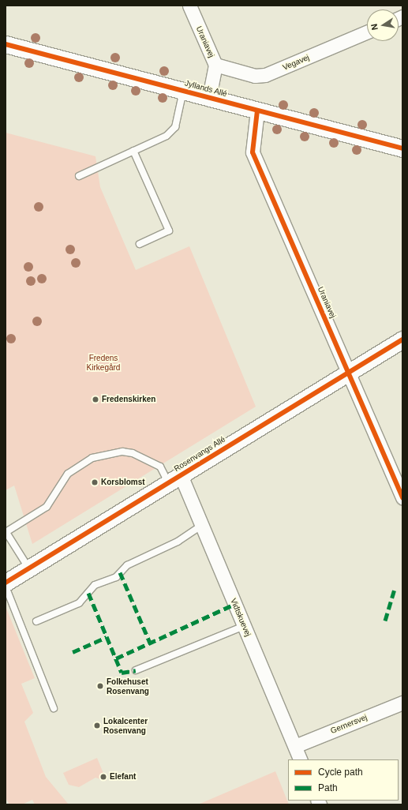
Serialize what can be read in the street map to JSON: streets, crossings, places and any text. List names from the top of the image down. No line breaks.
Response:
{"streets":{"street":["Uraniavej","Vegavej","Jyllands Allé","Rosenvangs Allé","Vidtskuevej","Gernersvej"]},"crossings":[["Uraniavej","Vegavej"],["Uraniavej","Jyllands Allé"],["Uraniavej","Rosenvangs Allé"],["Rosenvangs Allé","Vidtskuevej"],["Vidtskuevej","Gernersvej"]],"parks":["Fredens Kirkegård"],"places":["Fredenskirken","Korsblomst","Folkehuset Rosenvang","Lokalcenter Rosenvang","Elefant"],"legend":["Cycle path","Path"],"north":"left"}
